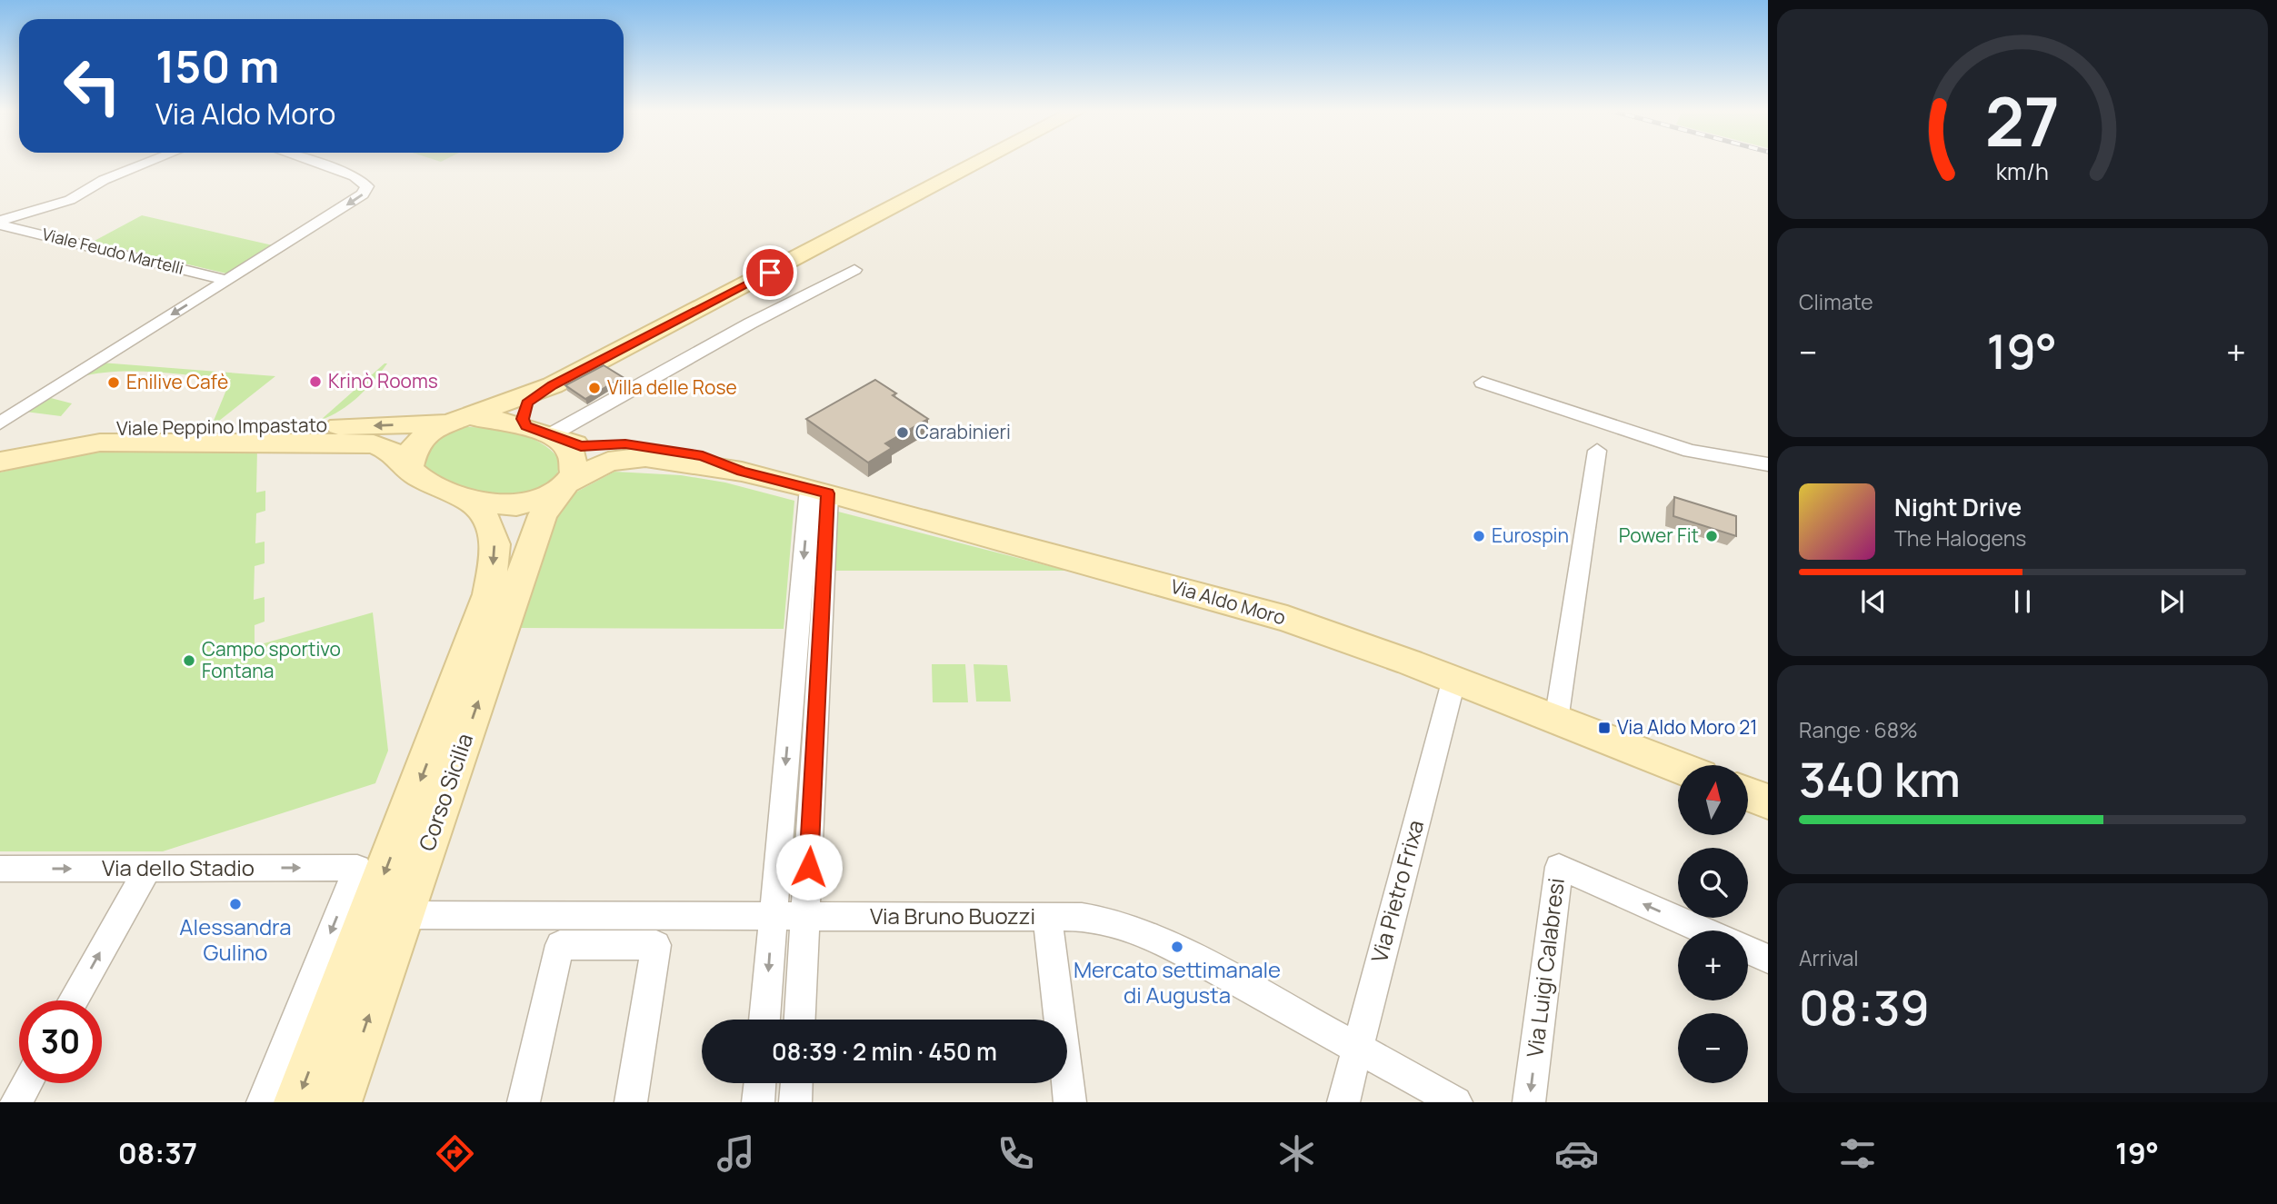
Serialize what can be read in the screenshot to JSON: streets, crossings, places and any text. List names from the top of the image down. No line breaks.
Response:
{"streets":{"main road":["Viale Peppino Impastato","Via Aldo Moro","Corso Sicilia"],"street":["Viale Feudo Martelli","Via dello Stadio","Via Pietro Frixa","Via Bruno Buozzi","Via Luigi Calabresi"]},"crossings":[["Viale Peppino Impastato","Via Aldo Moro"],["Viale Peppino Impastato","Corso Sicilia"],["Via Aldo Moro","Via Pietro Frixa"],["Corso Sicilia","Via Bruno Buozzi"],["Via Pietro Frixa","Via Bruno Buozzi"]],"places":{"other":["Krinò Rooms","Enilive Cafè","Villa delle Rose","Carabinieri","Eurospin","Power Fit","Campo sportivo Fontana","Alessandra Gulino","Mercato settimanale di Augusta"],"transit":["Via Aldo Moro 21"]},"north":"top","page":{"turn":["150 m","Via Aldo Moro"],"tile":["Climate",["Range · 68%","340 km"],["Arrival","08:39"]],"heat":["−","19°","+"],"song":["Night Drive","The Halogens"],"map_buttons":["+","−"],"limit":"30","trip":"08:39 · 2 min · 450 m","tabs":["08:37","19°"],"gauge":["27","km/h"]}}
